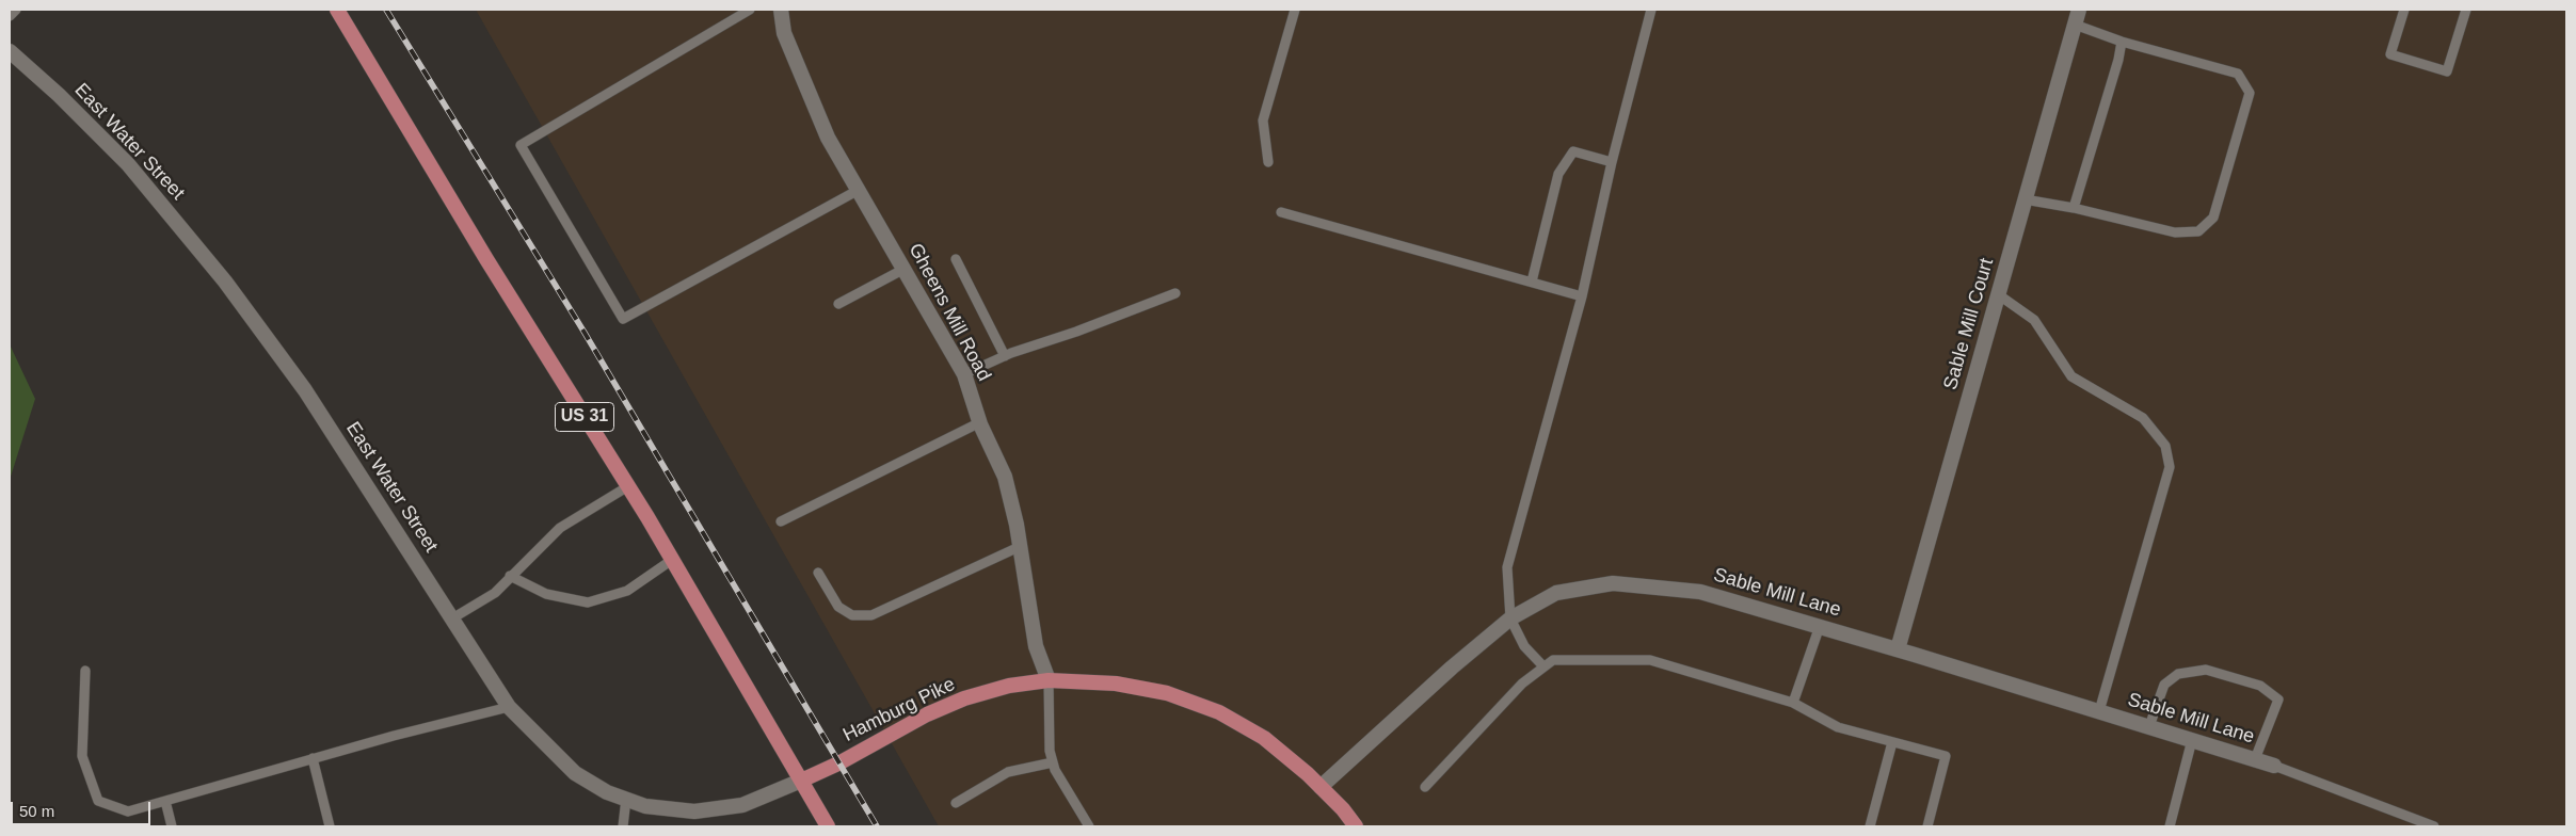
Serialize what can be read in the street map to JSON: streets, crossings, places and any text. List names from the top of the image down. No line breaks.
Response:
{"streets":{"main road":["US 31","Hamburg Pike"],"street":["East Water Street","Gheens Mill Road","Sable Mill Court","Sable Mill Lane"]},"crossings":[["East Water Street","US 31"],["East Water Street","Hamburg Pike"],["Gheens Mill Road","Hamburg Pike"],["Sable Mill Court","Sable Mill Lane"],["US 31","Hamburg Pike"],["Sable Mill Lane","Hamburg Pike"]],"scale_bar":"50 m"}
